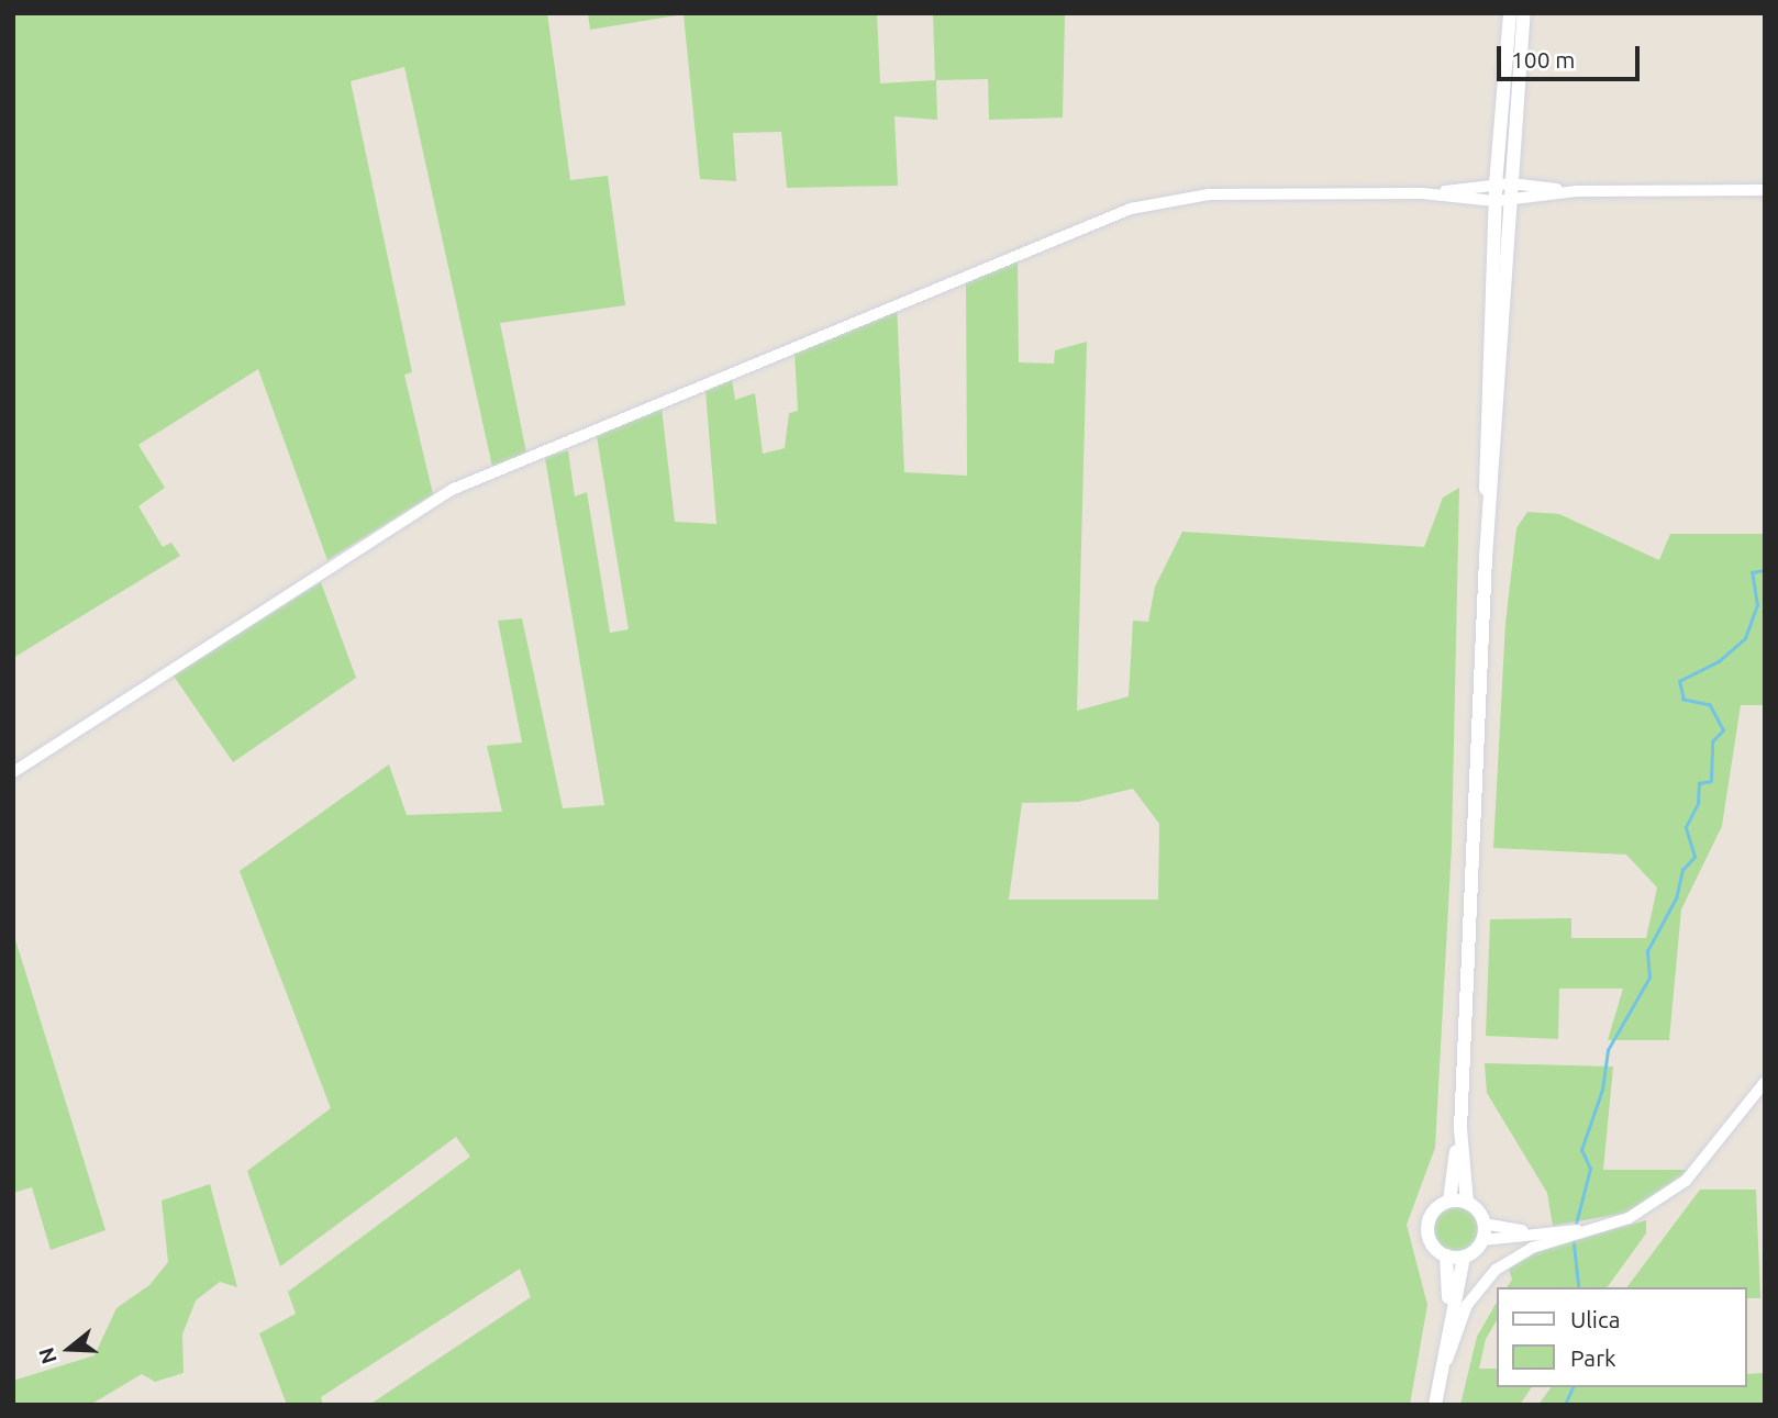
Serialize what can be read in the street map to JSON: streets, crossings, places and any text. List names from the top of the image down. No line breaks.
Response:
{"legend":["Ulica","Park"],"scale_bar":"100 m","north":"left"}
